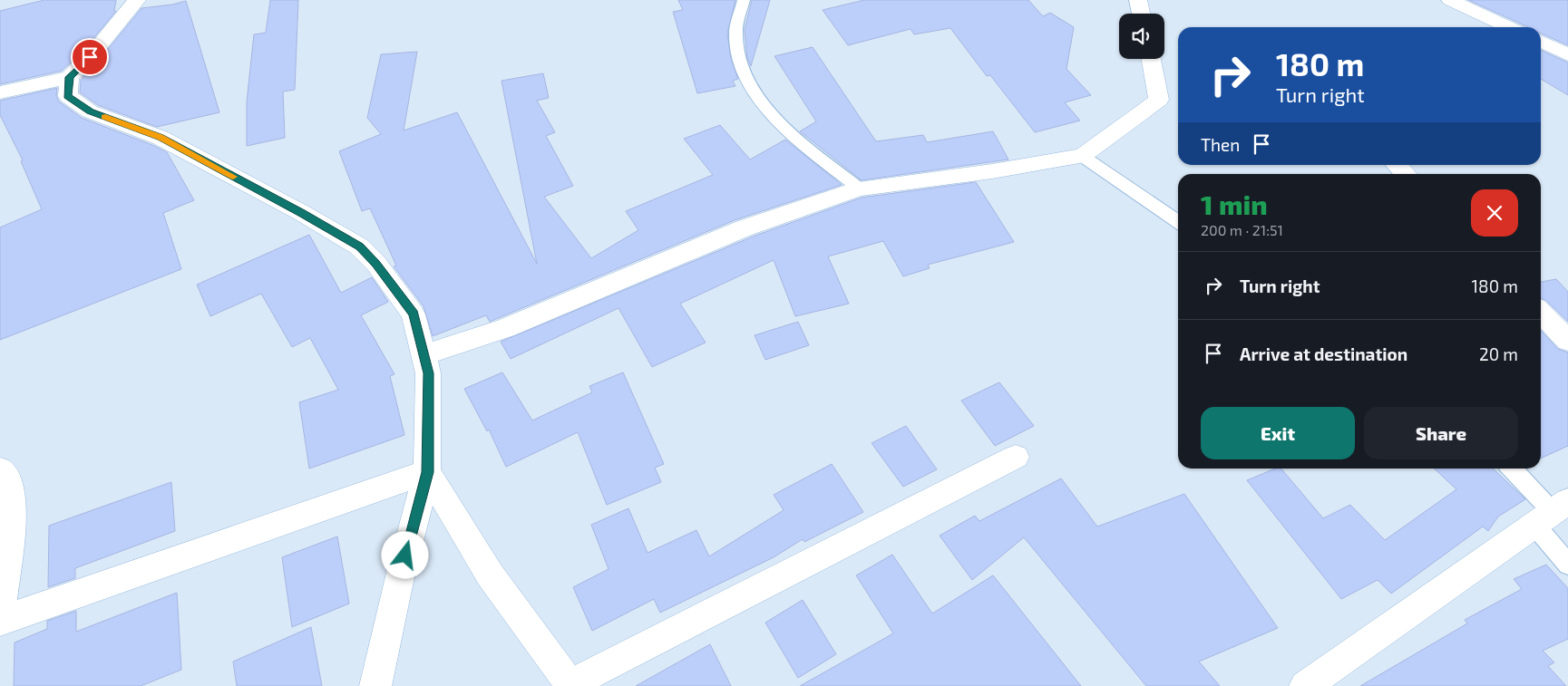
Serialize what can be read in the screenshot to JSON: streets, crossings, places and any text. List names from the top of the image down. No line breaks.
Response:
{"page":{"turn":["180 m","Turn right"],"then":"Then","heading":["1 min","200 m · 21:51"],"list":[{"name":"Turn right","value":"180 m"},{"name":"Arrive at destination","value":"20 m"}],"buttons":["Exit","Share"]}}
